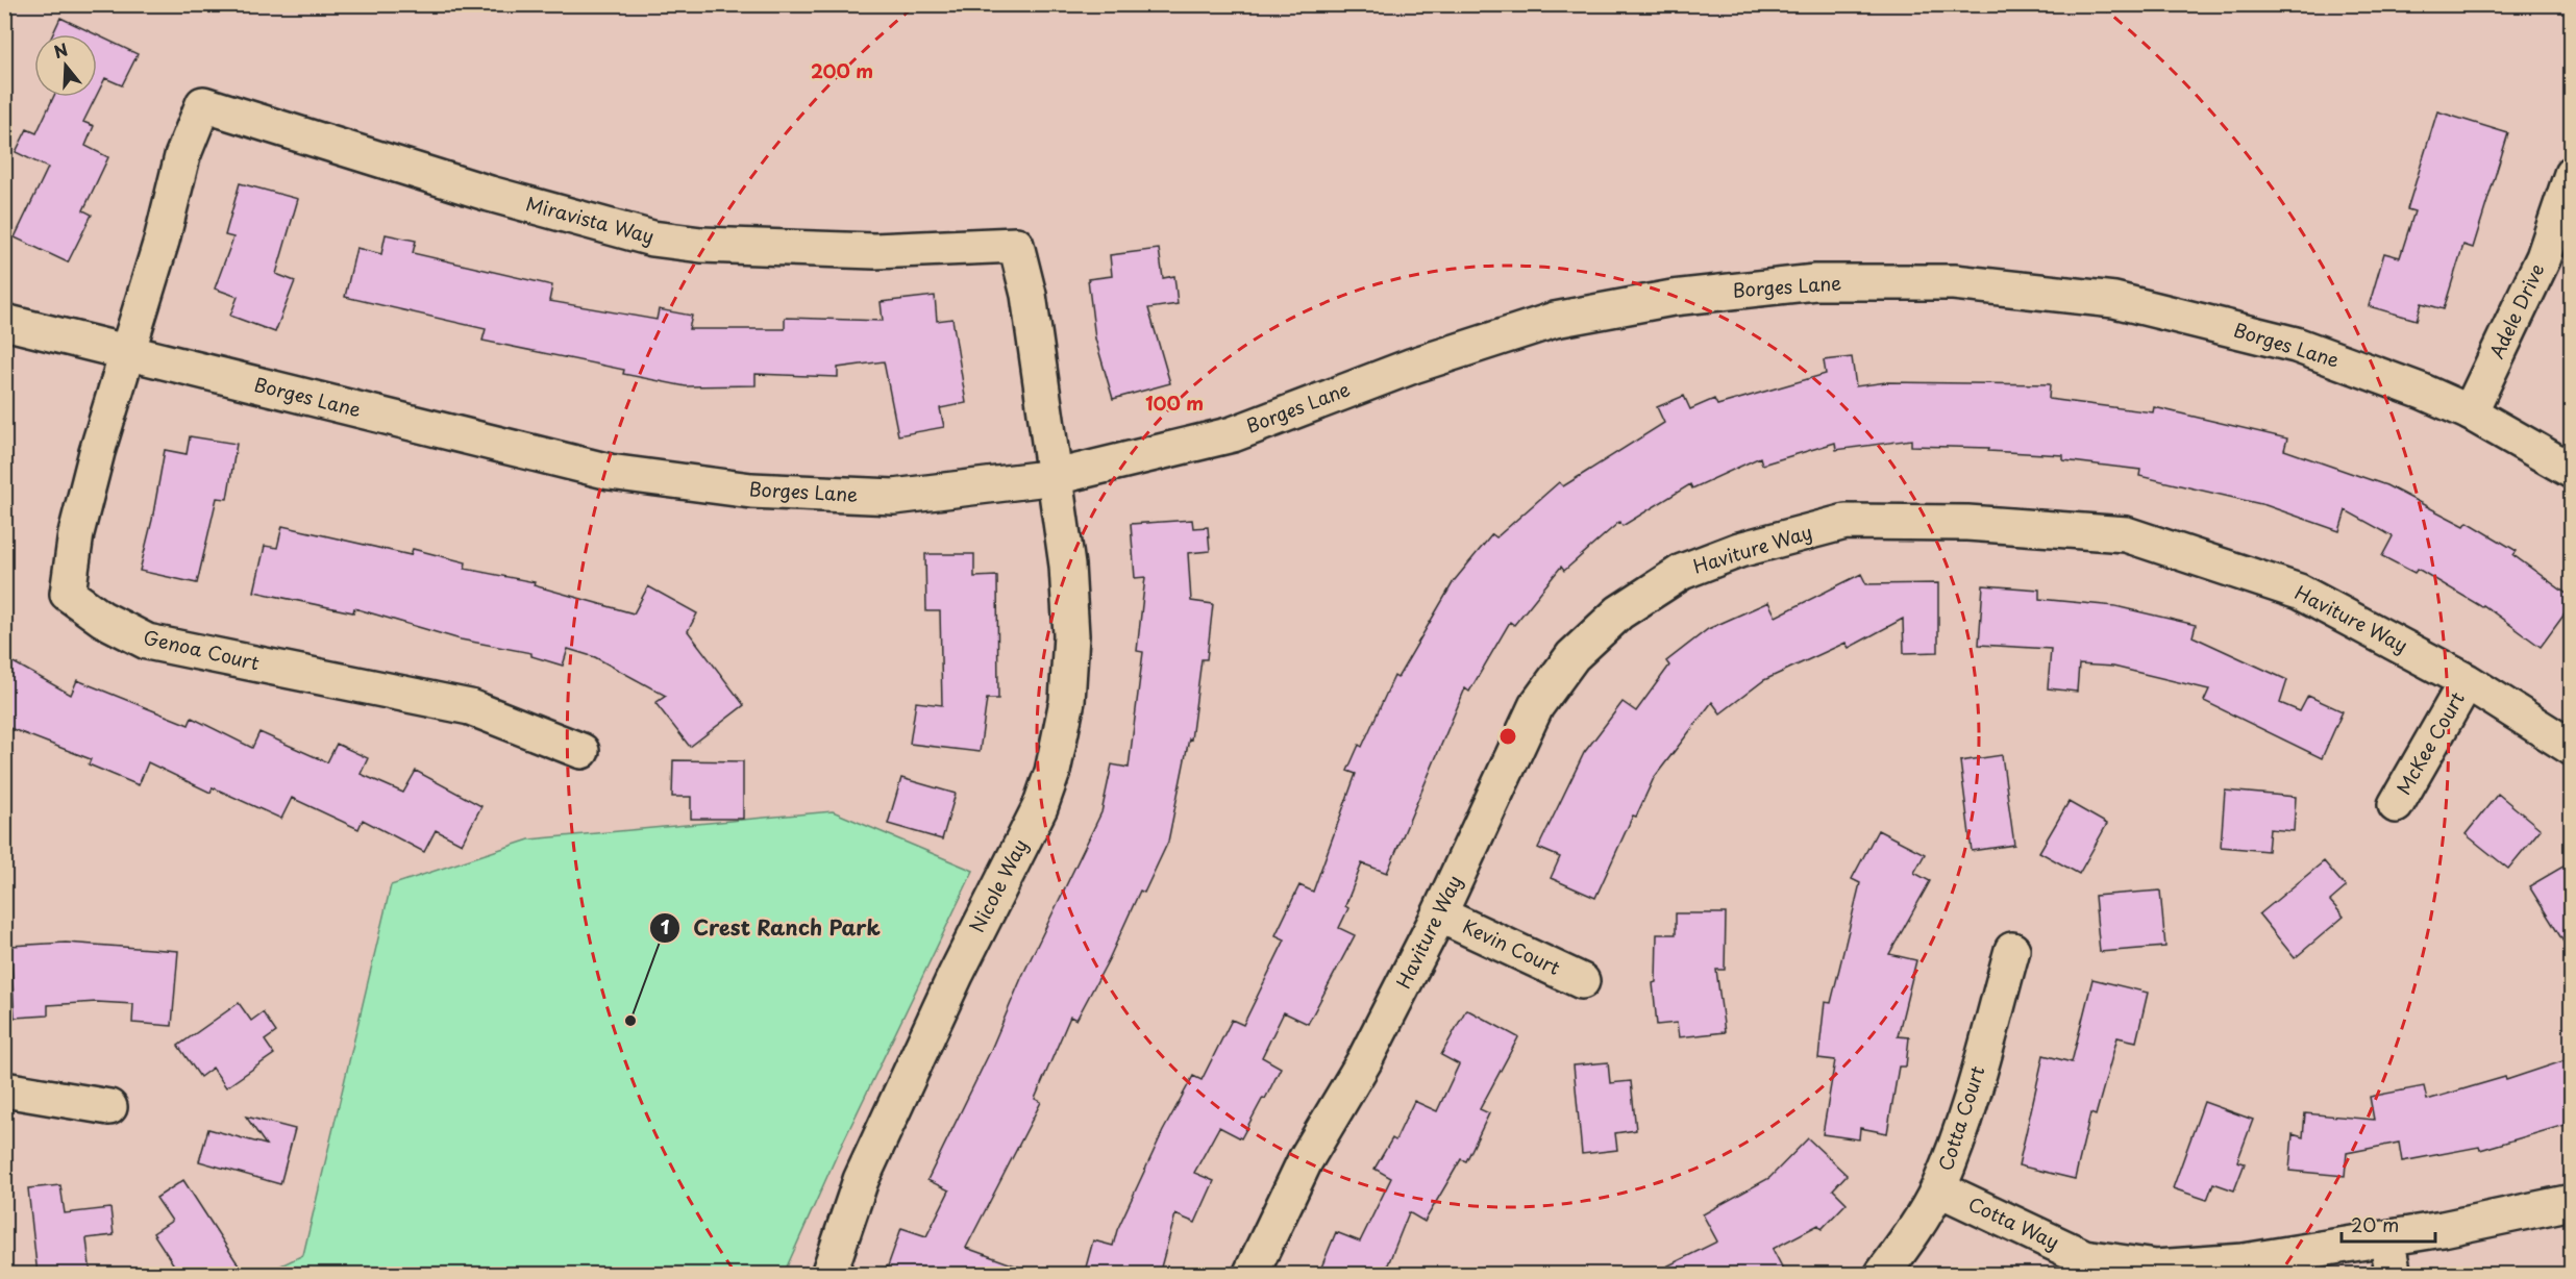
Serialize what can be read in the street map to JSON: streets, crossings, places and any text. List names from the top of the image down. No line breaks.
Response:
{"streets":{"street":["Miravista Way","Borges Lane","Adele Drive","Haviture Way","Genoa Court","McKee Court","Nicole Way","Kevin Court","Cotta Court","Cotta Way"]},"crossings":[["Miravista Way","Borges Lane"],["Miravista Way","Genoa Court"],["Miravista Way","Nicole Way"],["Borges Lane","Adele Drive"],["Borges Lane","Genoa Court"],["Borges Lane","Nicole Way"],["Haviture Way","McKee Court"],["Haviture Way","Kevin Court"],["Cotta Court","Cotta Way"]],"places":["Crest Ranch Park"],"scale_bar":"20 m","north":"top","rings":["200 m","100 m"]}
